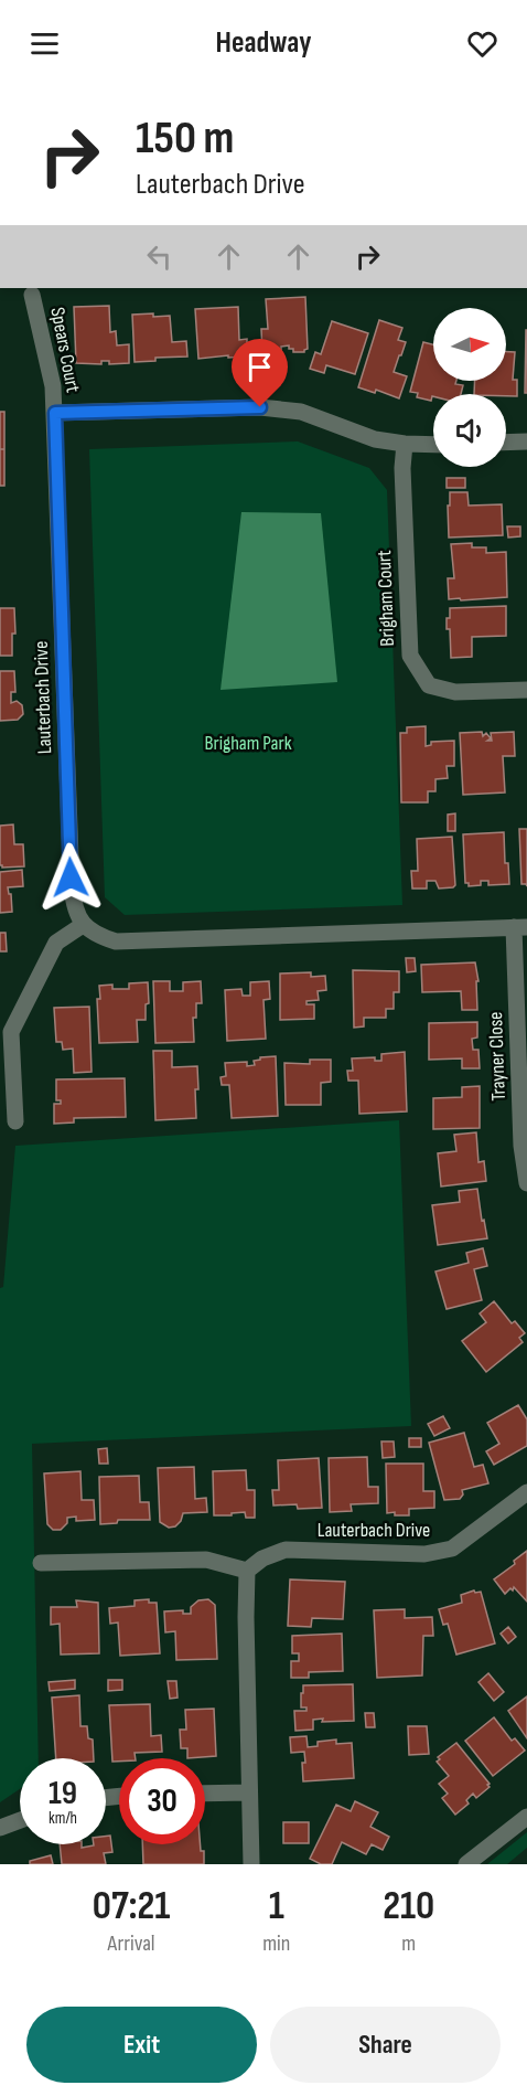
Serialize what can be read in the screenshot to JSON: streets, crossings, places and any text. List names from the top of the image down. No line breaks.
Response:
{"streets":{"street":["Spears Court","Brigham Court","Lauterbach Drive","Trayner Close"]},"crossings":[["Spears Court","Lauterbach Drive"]],"parks":["Brigham Park"],"north":"right","page":{"header":"Headway","turn":["150 m","Lauterbach Drive"],"speed":"19 km/h","limit":"30","eta":["07:21","Arrival","1","min","210","m"],"buttons":["Exit","Share"]}}
